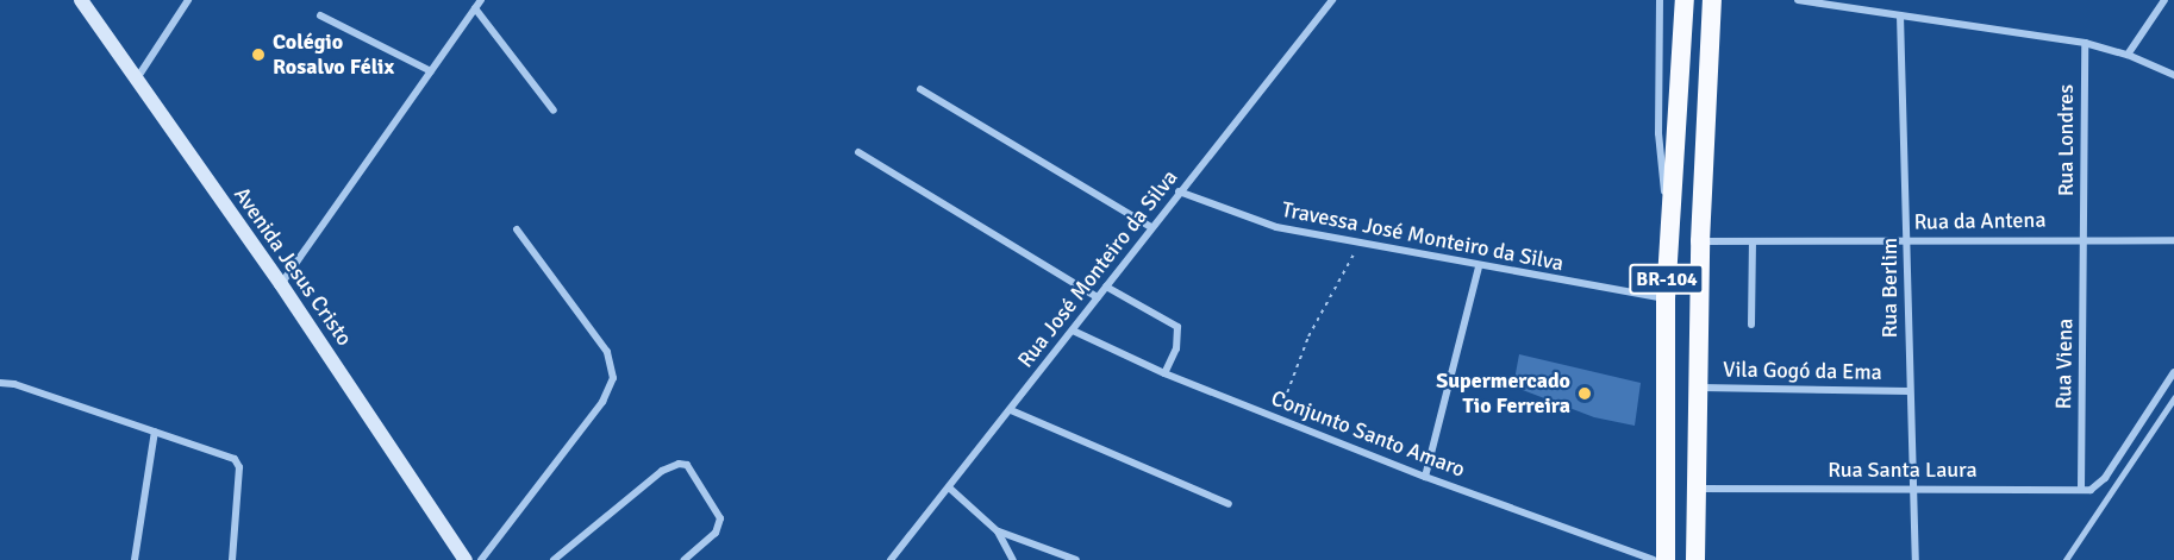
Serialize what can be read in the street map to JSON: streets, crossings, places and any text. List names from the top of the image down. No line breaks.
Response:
{"streets":{"highway":["BR-104"],"main road":["Avenida Jesus Cristo"],"street":["Rua Londres","Rua da Antena","Travessa José Monteiro da Silva","Rua José Monteiro da Silva","Rua Berlim","Rua Viena","Vila Gogó da Ema","Conjunto Santo Amaro","Rua Santa Laura"]},"crossings":[["Rua Londres","Rua da Antena"],["Rua Londres","Rua Viena"],["Rua da Antena","BR-104"],["Rua da Antena","Rua Berlim"],["Rua da Antena","Rua Viena"],["Travessa José Monteiro da Silva","Rua José Monteiro da Silva"],["Travessa José Monteiro da Silva","BR-104"],["Rua José Monteiro da Silva","Conjunto Santo Amaro"],["BR-104","Vila Gogó da Ema"],["BR-104","Rua Santa Laura"],["Rua Berlim","Vila Gogó da Ema"],["Rua Berlim","Rua Santa Laura"],["Rua Viena","Rua Santa Laura"]],"places":["Colégio Rosalvo Félix","Supermercado Tio Ferreira"]}
